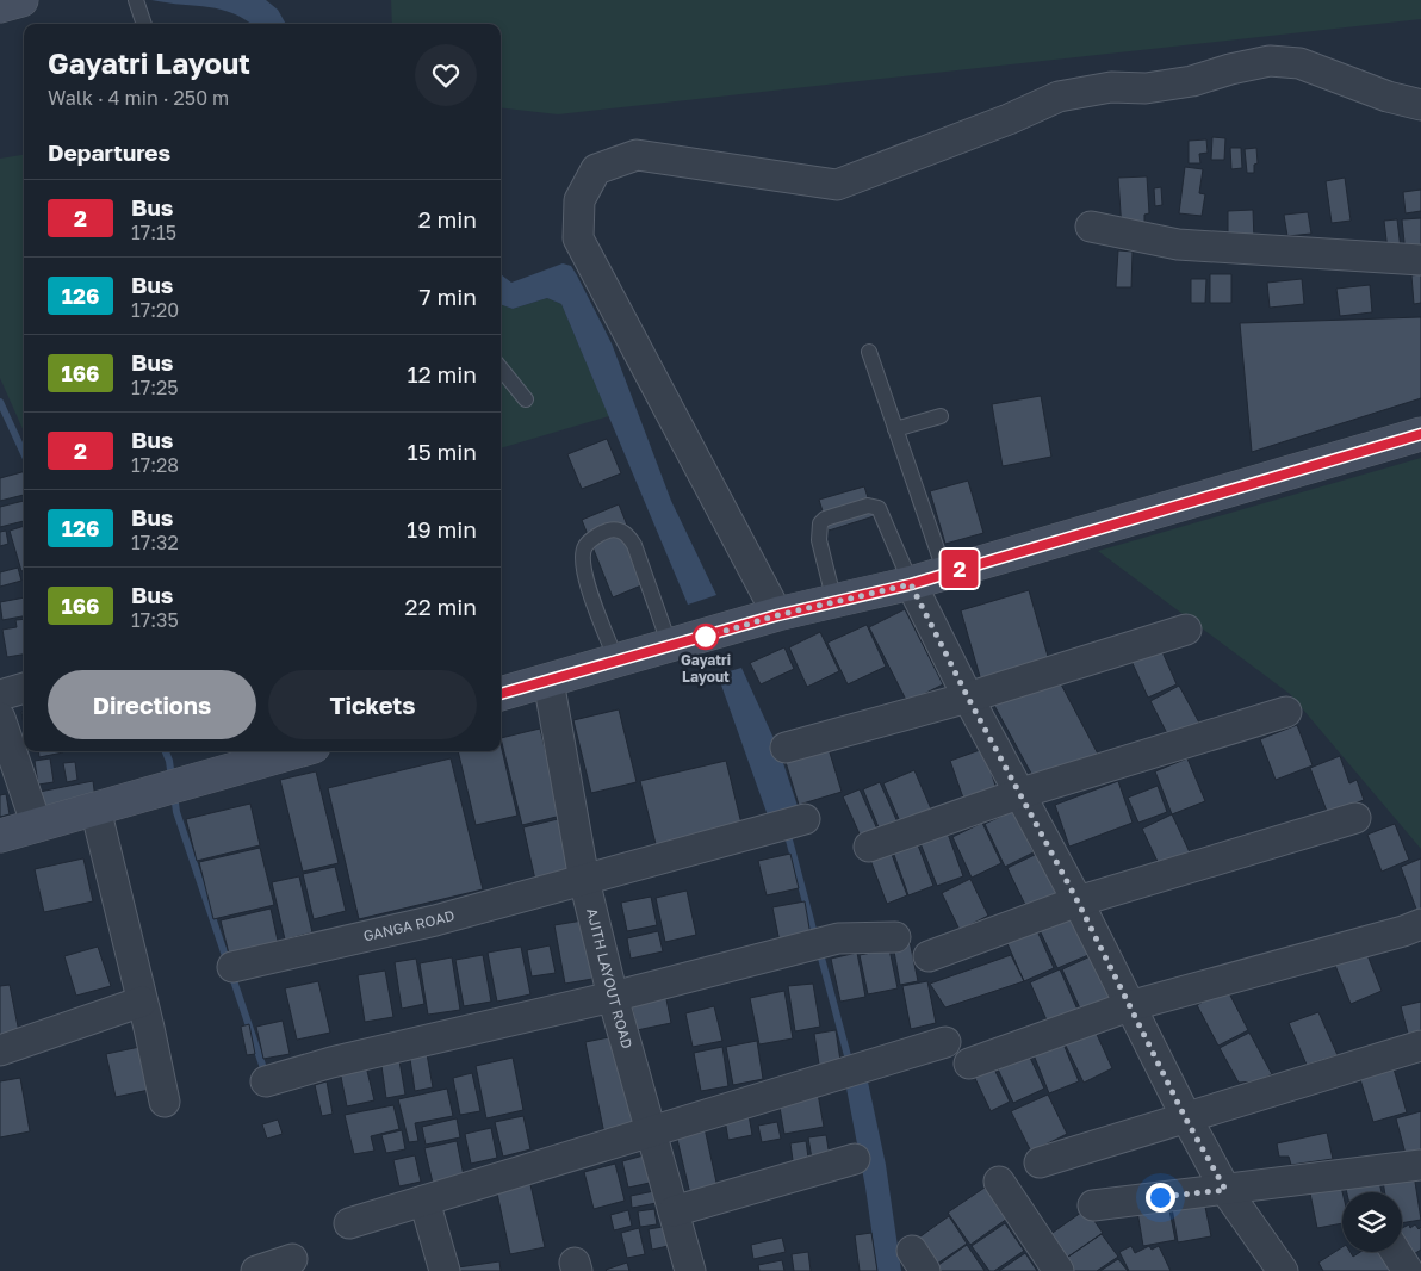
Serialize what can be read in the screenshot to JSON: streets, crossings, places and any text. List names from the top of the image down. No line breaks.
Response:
{"streets":{"street":["GANGA ROAD","AJITH LAYOUT ROAD"]},"crossings":[["GANGA ROAD","AJITH LAYOUT ROAD"]],"places":["Gayatri Layout"],"lines":["bus line 2"],"page":{"on_map":"2","heading":[["Gayatri Layout","Walk · 4 min · 250 m"],"Departures"],"list":[{"mark":"2","name":"Bus","note":"17:15","value":"2 min"},{"mark":"126","name":"Bus","note":"17:20","value":"7 min"},{"mark":"166","name":"Bus","note":"17:25","value":"12 min"},{"mark":"2","name":"Bus","note":"17:28","value":"15 min"},{"mark":"126","name":"Bus","note":"17:32","value":"19 min"},{"mark":"166","name":"Bus","note":"17:35","value":"22 min"}],"buttons":["Directions","Tickets"]}}
